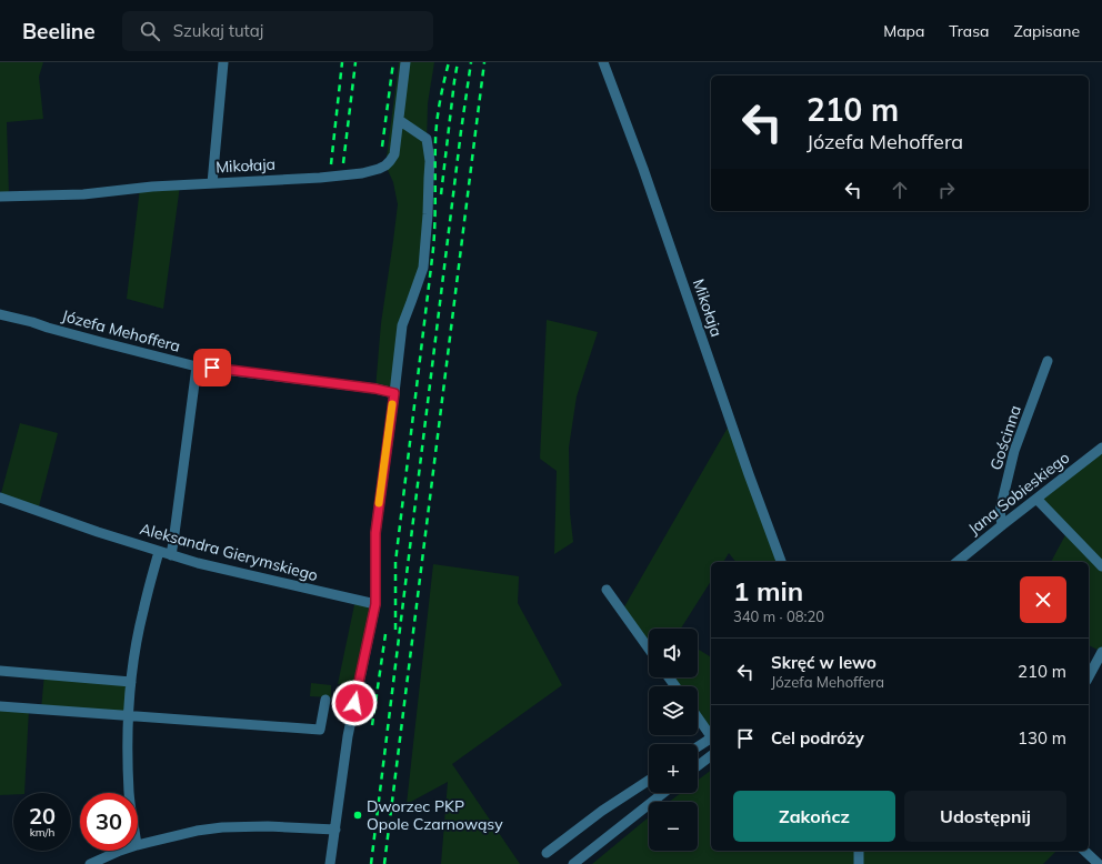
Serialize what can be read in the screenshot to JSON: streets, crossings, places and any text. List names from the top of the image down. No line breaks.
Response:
{"streets":{"street":["Mikołaja","Józefa Mehoffera","Gościnna","Jana Sobieskiego","Aleksandra Gierymskiego"]},"crossings":[["Gościnna","Jana Sobieskiego"]],"places":["Dworzec PKP Opole Czarnowąsy"],"page":{"header":"Beeline","search":"Szukaj tutaj","nav":["Mapa","Trasa","Zapisane"],"turn":["210 m","Józefa Mehoffera"],"heading":["1 min","340 m · 08:20"],"map_buttons":["+","−"],"list":[{"name":"Skręć w lewo","note":"Józefa Mehoffera","value":"210 m"},{"name":"Cel podróży","value":"130 m"}],"buttons":["Zakończ","Udostępnij"],"speed":"20 km/h","limit":"30"}}
